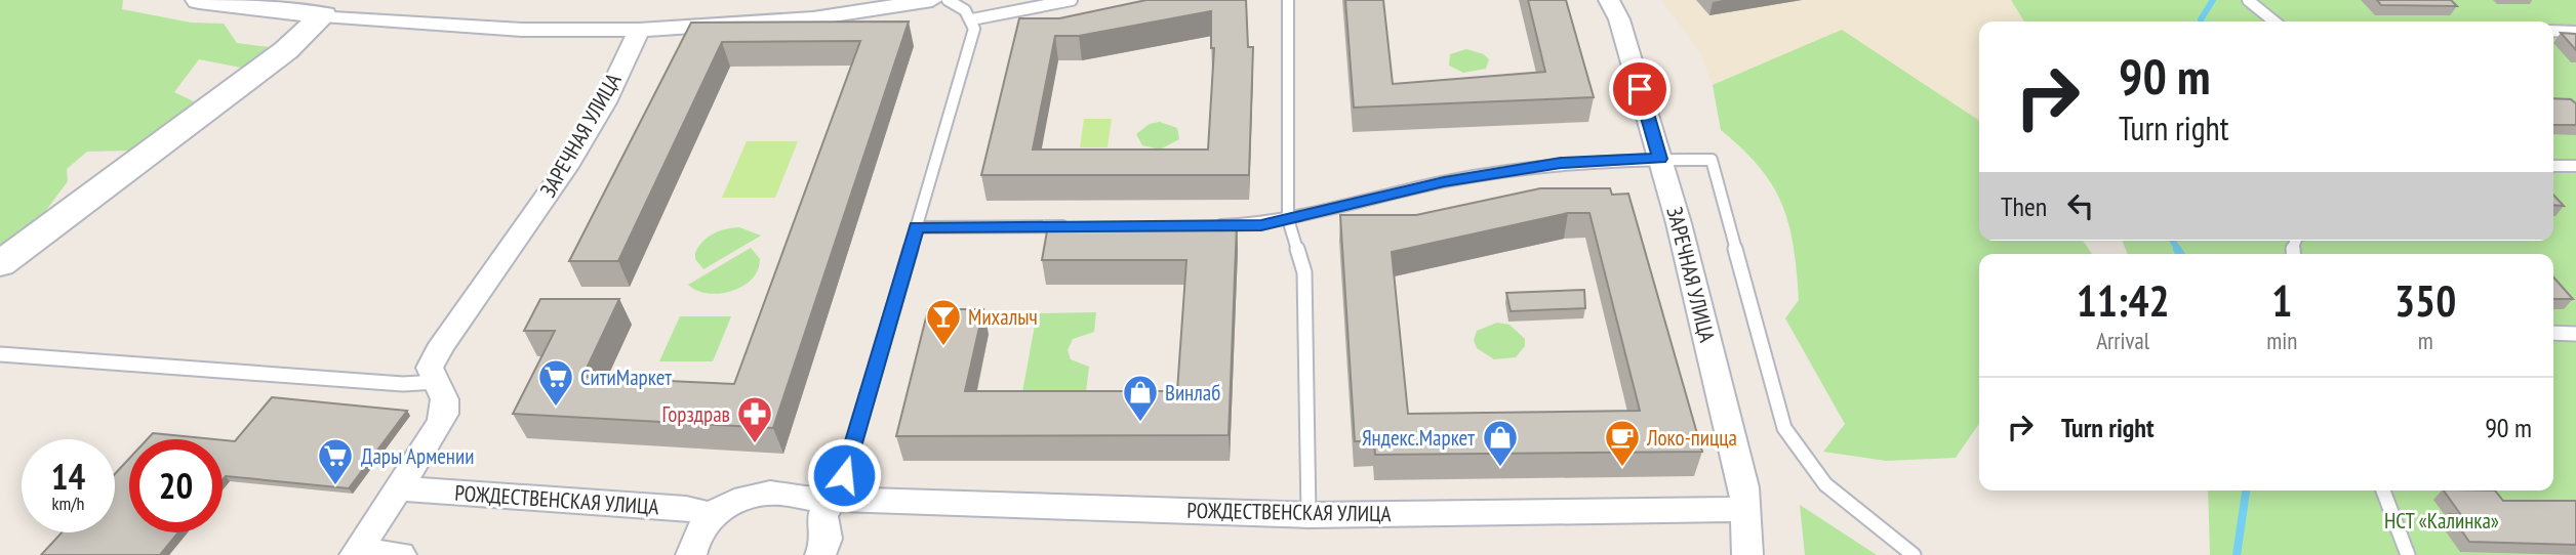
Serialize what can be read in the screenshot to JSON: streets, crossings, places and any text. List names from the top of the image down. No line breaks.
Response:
{"streets":{"street":["ЗАРЕЧНАЯ УЛИЦА","РОЖДЕСТВЕНСКАЯ УЛИЦА"]},"crossings":[["ЗАРЕЧНАЯ УЛИЦА","РОЖДЕСТВЕНСКАЯ УЛИЦА"]],"parks":["НСТ «Калинка»"],"places":{"bar":["Михалыч"],"supermarket":["СитиМаркет","Дары Армении"],"shop":["Винлаб","Яндекс.Маркет"],"pharmacy":["Горздрав"],"cafe":["Локо-пицца"]},"page":{"turn":["90 m","Turn right"],"then":"Then","eta":["11:42","Arrival","1","min","350","m"],"list":[{"name":"Turn right","value":"90 m"}],"speed":"14 km/h","limit":"20"}}
